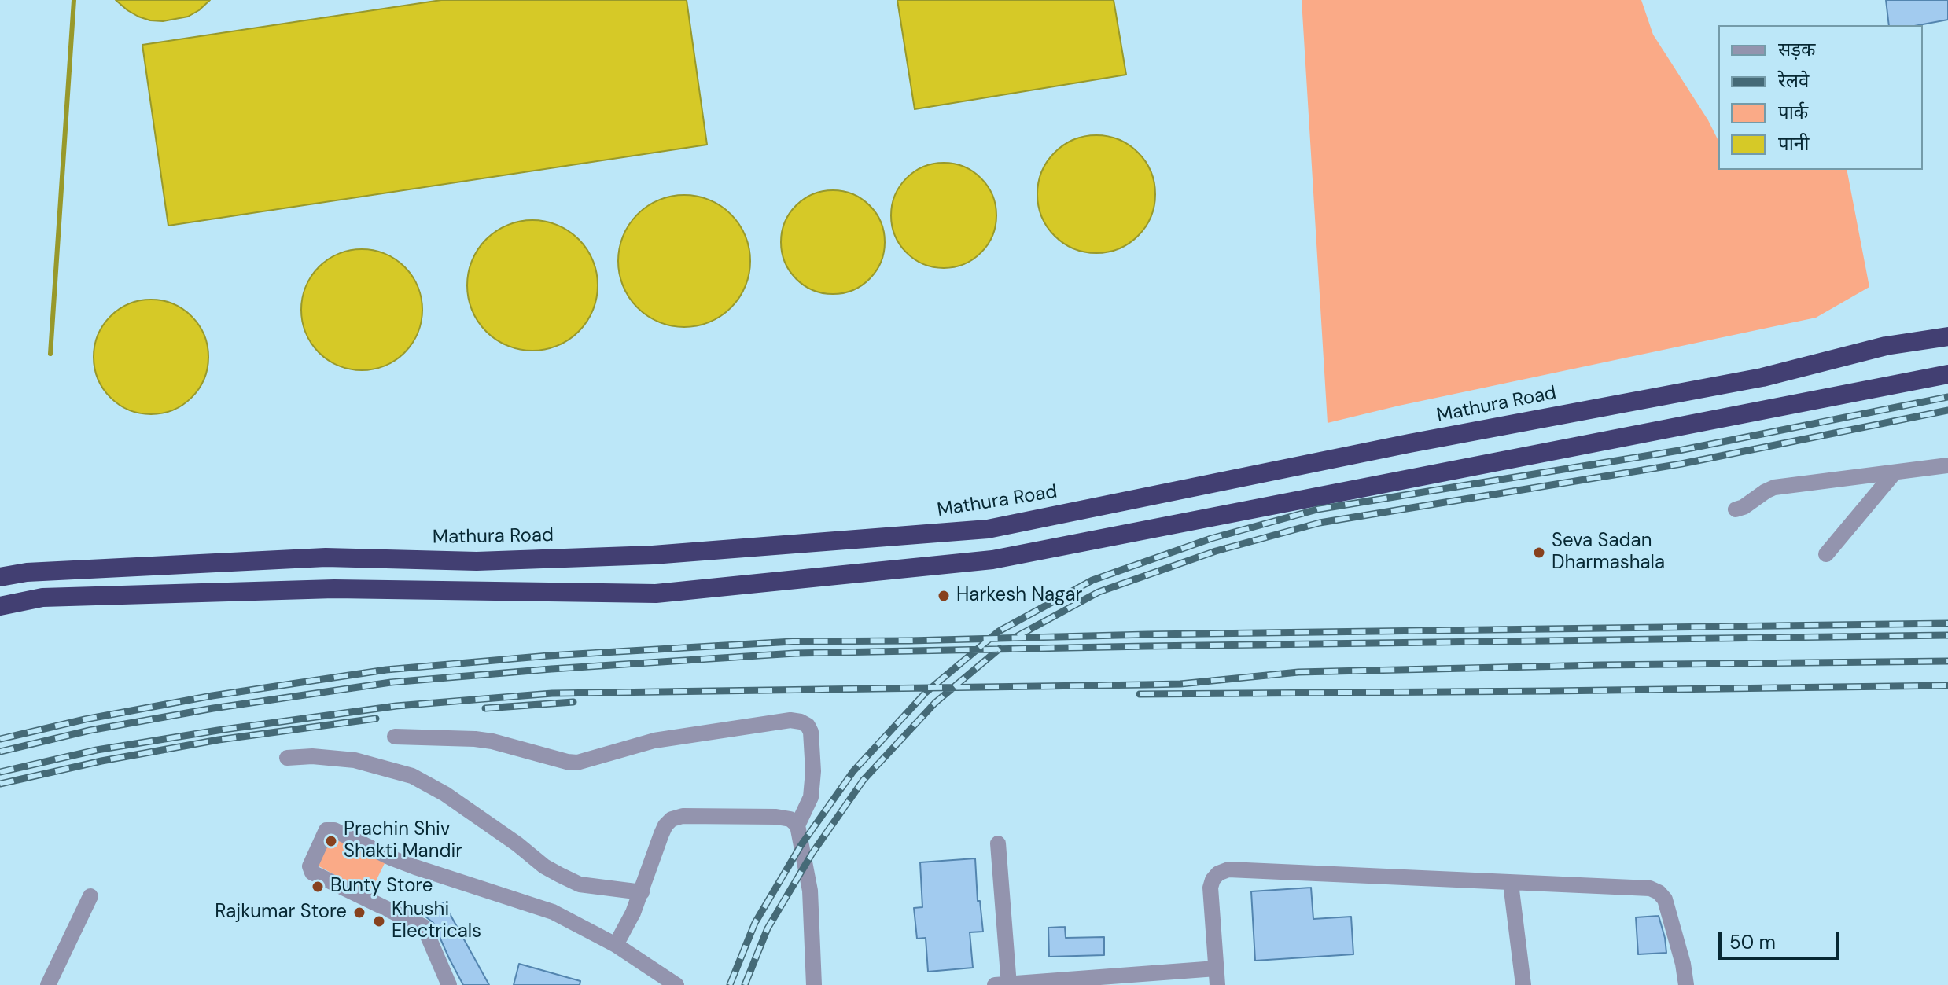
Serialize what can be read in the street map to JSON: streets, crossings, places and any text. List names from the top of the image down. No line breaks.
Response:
{"streets":{"highway":["Mathura Road"]},"places":["Seva Sadan Dharmashala","Harkesh Nagar","Prachin Shiv Shakti Mandir","Bunty Store","Rajkumar Store","Khushi Electricals"],"legend":["सड़क","रेलवे","पार्क","पानी"],"scale_bar":"50 m"}
